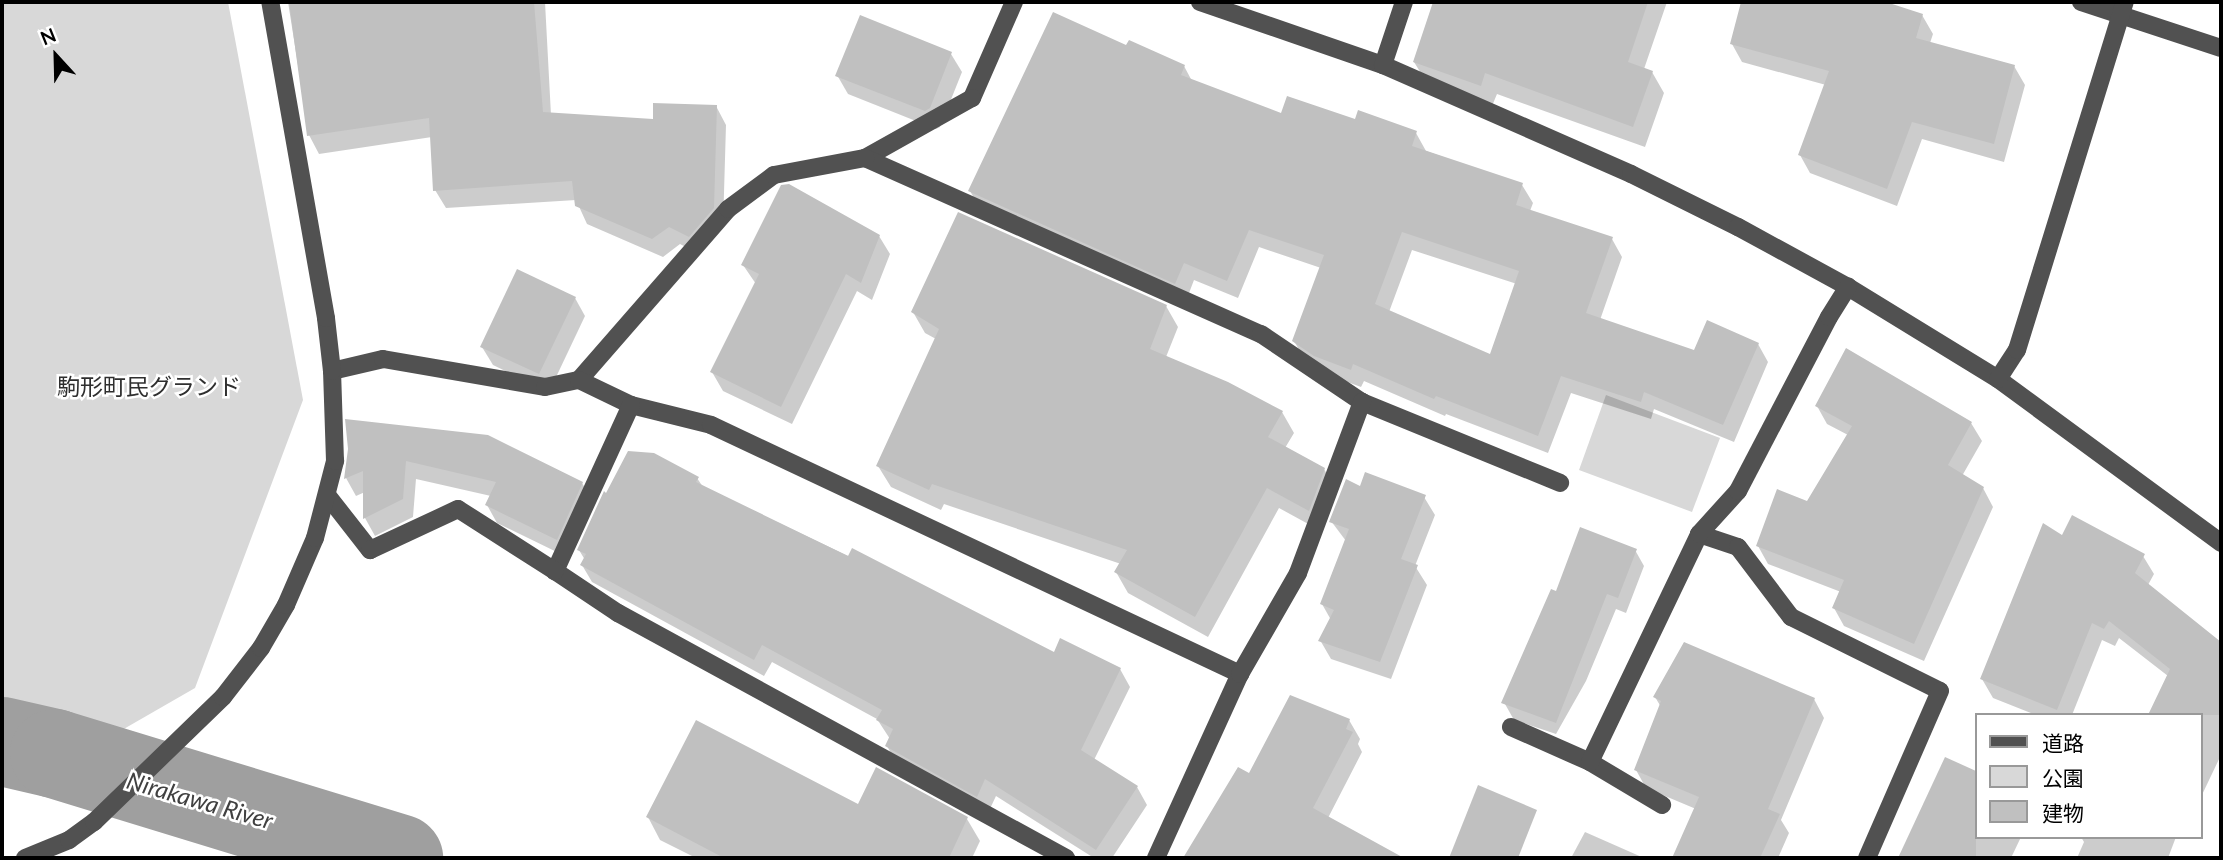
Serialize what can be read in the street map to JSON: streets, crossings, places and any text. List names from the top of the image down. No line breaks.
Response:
{"water":["Nirakawa River"],"parks":["駒形町民グランド"],"legend":["道路","公園","建物"],"north":"top"}
